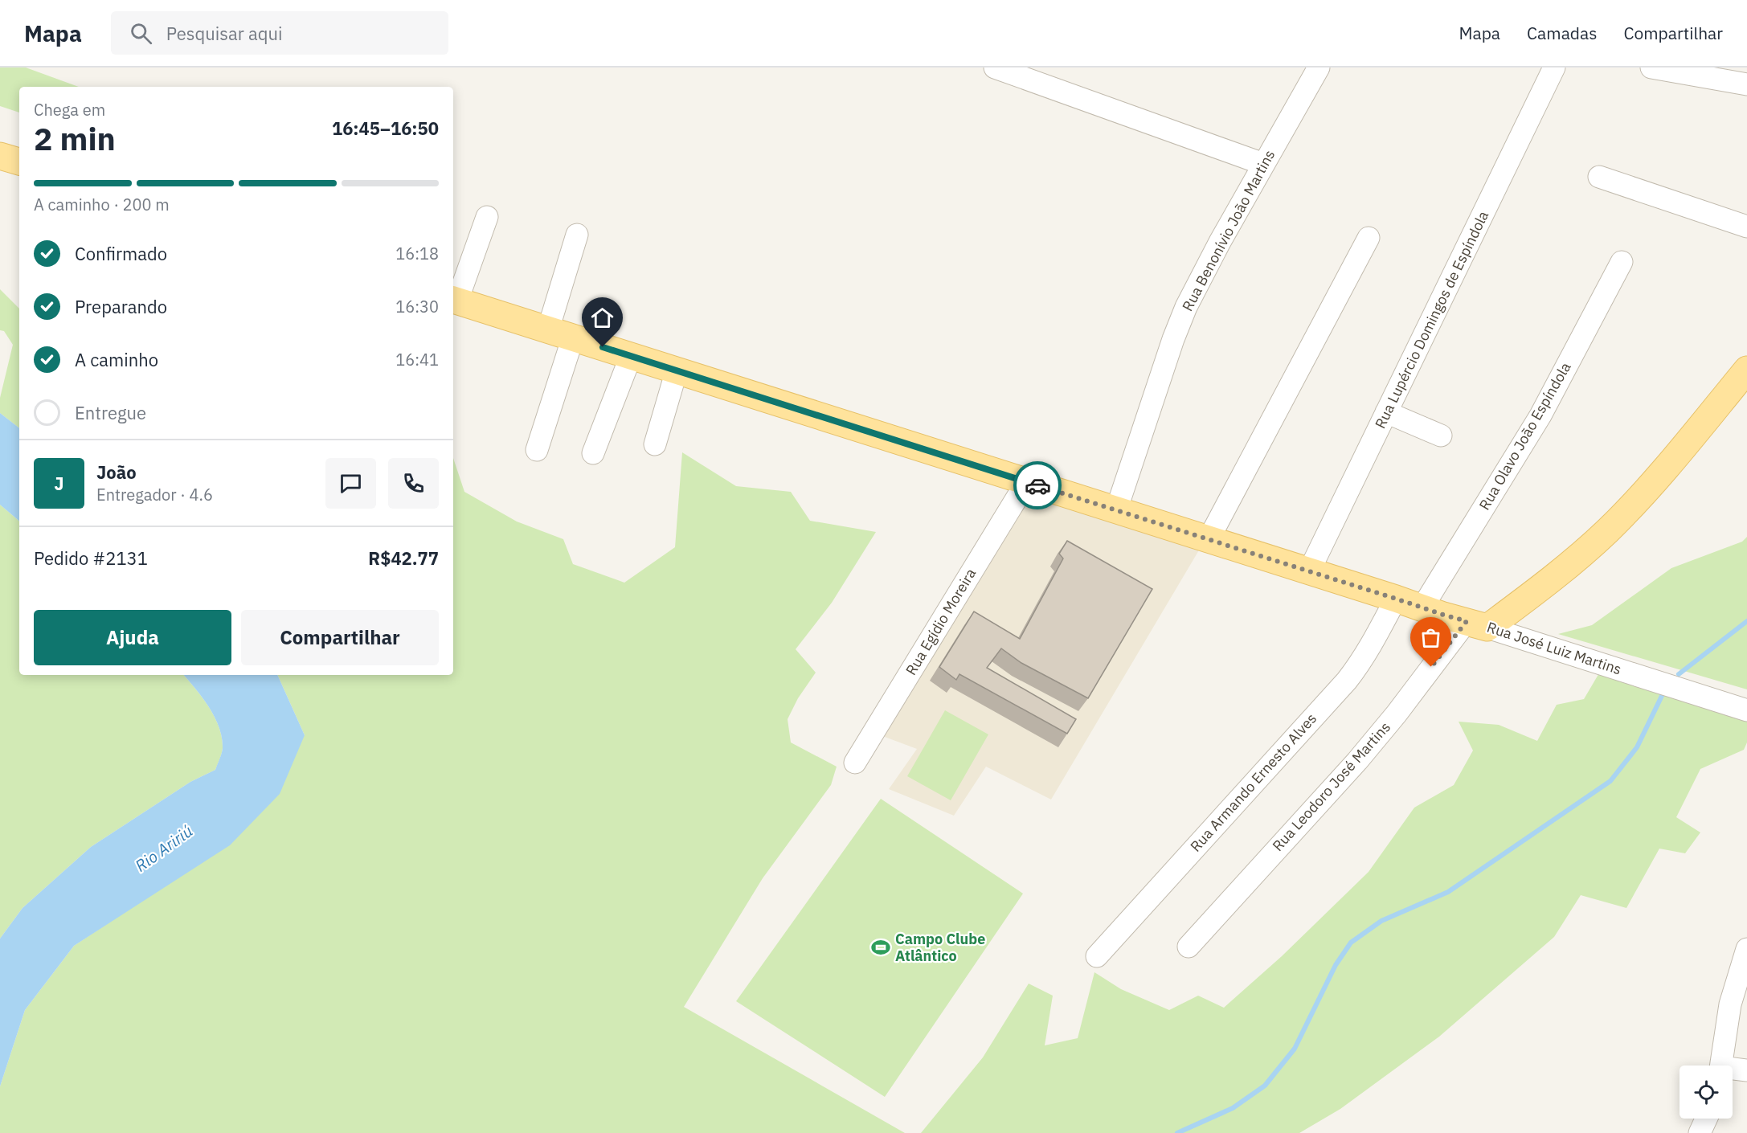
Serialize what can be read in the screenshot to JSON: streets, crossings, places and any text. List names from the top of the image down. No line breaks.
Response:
{"streets":{"main road":["Rua José Luiz Martins"],"street":["Rua Benonívio João Martins","Rua Lupércio Domingos de Espíndola","Rua Olavo João Espíndola","Rua Egídio Moreira","Rua Armando Ernesto Alves","Rua Leodoro José Martins"]},"crossings":[["Rua Benonívio João Martins","Rua José Luiz Martins"],["Rua Lupércio Domingos de Espíndola","Rua José Luiz Martins"],["Rua Olavo João Espíndola","Rua José Luiz Martins"],["Rua Egídio Moreira","Rua José Luiz Martins"],["Rua José Luiz Martins","Rua Armando Ernesto Alves"],["Rua José Luiz Martins","Rua Leodoro José Martins"]],"water":["Rio Aririú"],"places":{"sports":["Campo Clube Atlântico"]},"page":{"header":"Mapa","search":"Pesquisar aqui","nav":["Mapa","Camadas","Compartilhar"],"heading":["2 min","Chega em","16:45–16:50"],"panel":["João","Entregador · 4.6","Pedido #2131","R$42.77"],"bar":"A caminho · 200 m","list":[["Confirmado","16:18"],["Preparando","16:30"],["A caminho","16:41"],"Entregue"],"round":"J","buttons":["Ajuda","Compartilhar"]}}
